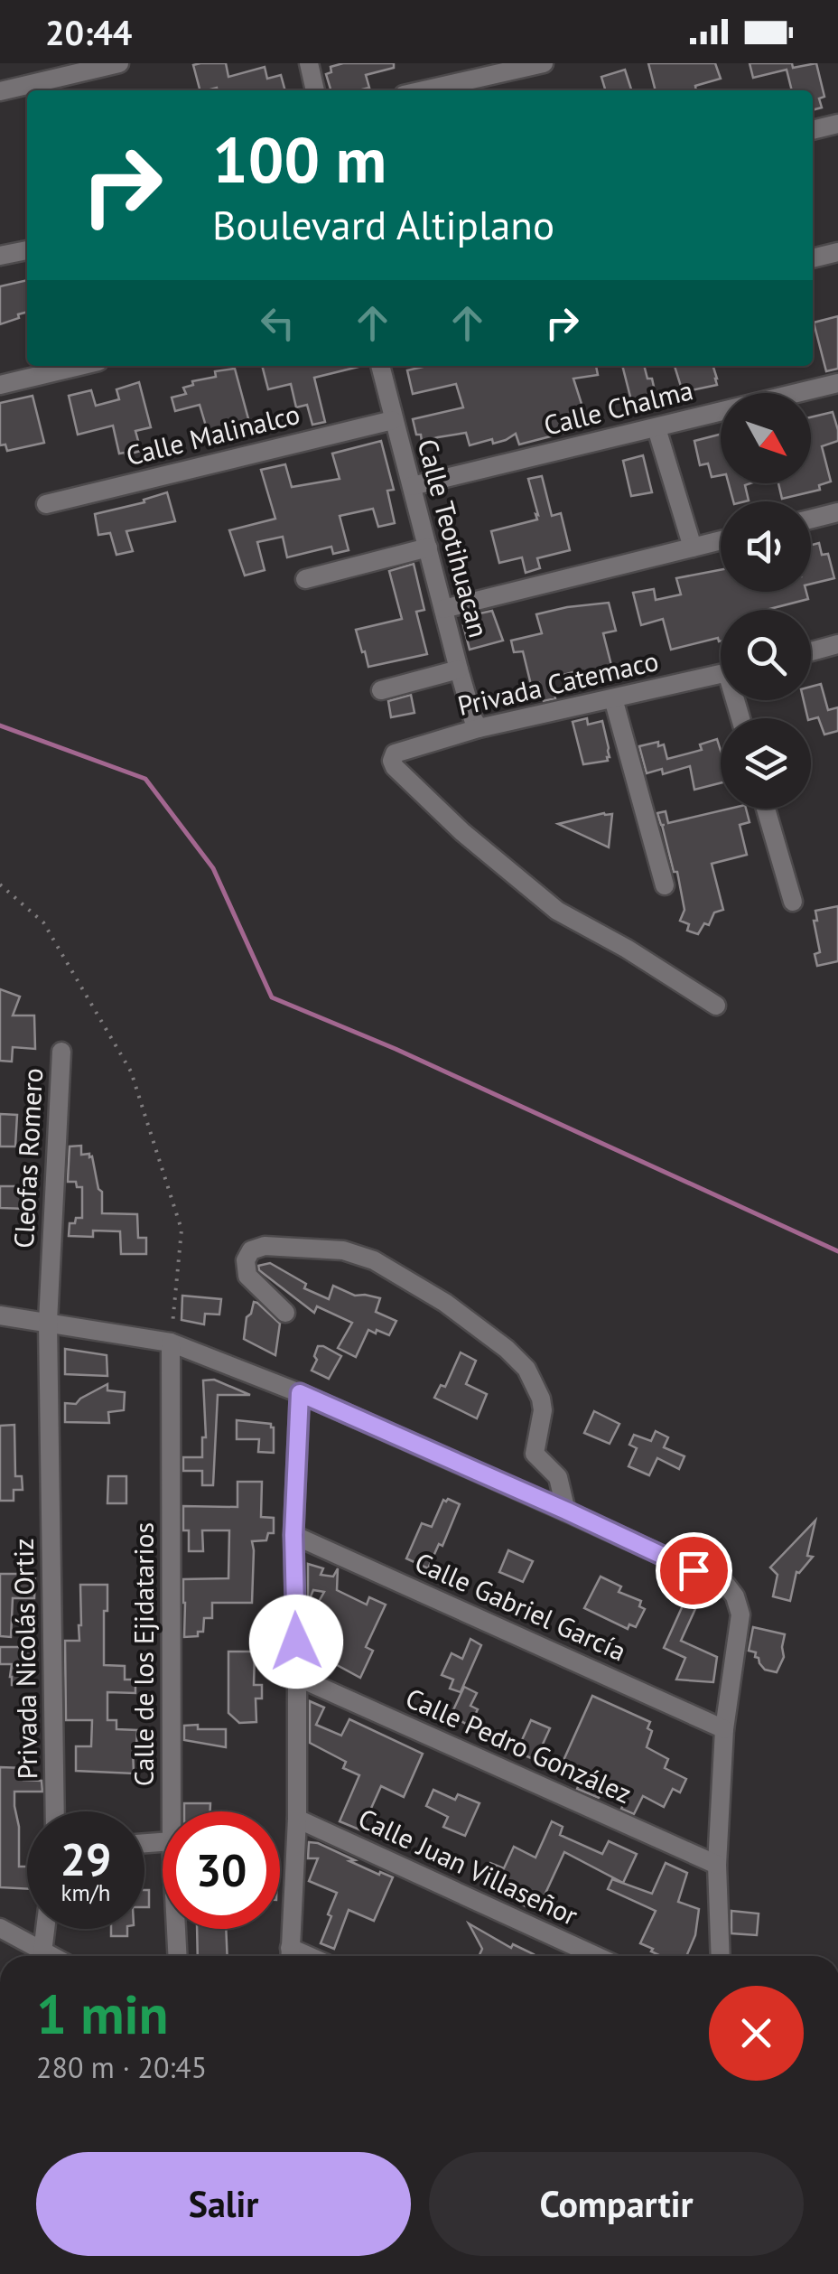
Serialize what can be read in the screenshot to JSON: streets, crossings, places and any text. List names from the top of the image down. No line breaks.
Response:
{"streets":{"street":["Calle Chalma","Calle Malinalco","Calle Teotihuacan","Privada Catemaco","Cleofas Romero","Calle Gabriel García","Calle de los Ejidatarios","Privada Nicolás Ortiz","Calle Pedro González","Calle Juan Villaseñor"]},"crossings":[["Calle Chalma","Calle Teotihuacan"],["Calle Malinalco","Calle Teotihuacan"],["Calle Teotihuacan","Privada Catemaco"],["Cleofas Romero","Privada Nicolás Ortiz"]],"north":"bottom right","page":{"status":"20:44","turn":["100 m","Boulevard Altiplano"],"speed":"29 km/h","limit":"30","heading":["1 min","280 m · 20:45"],"buttons":["Salir","Compartir"]}}
